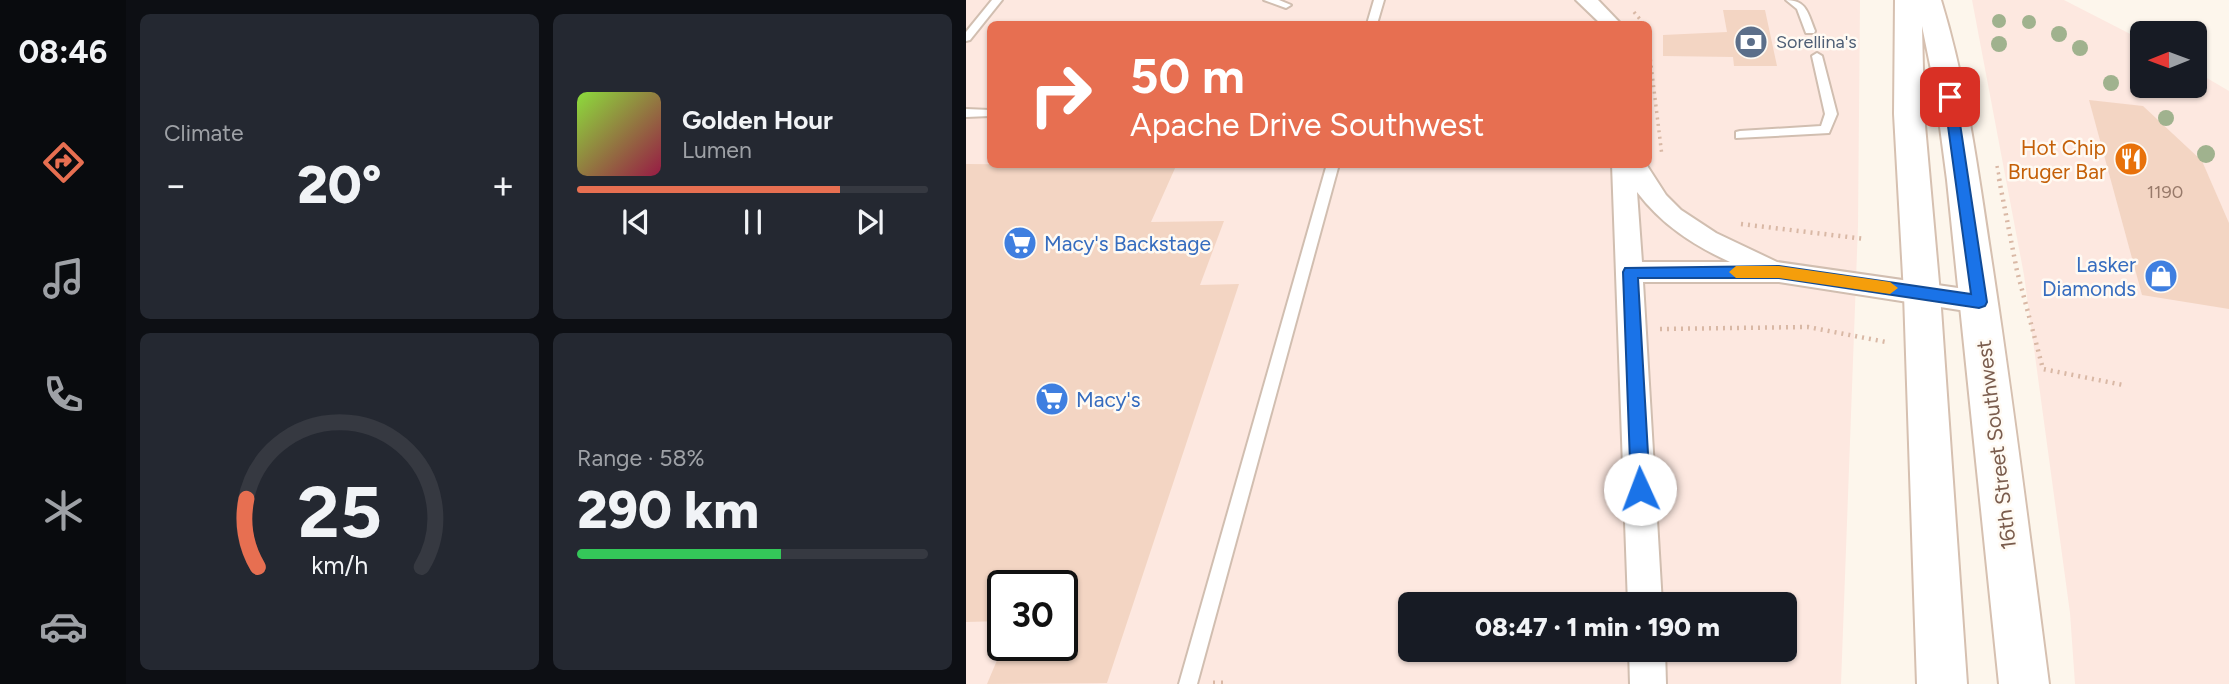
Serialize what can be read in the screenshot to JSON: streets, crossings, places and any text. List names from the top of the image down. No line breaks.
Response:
{"streets":{"main road":["16th Street Southwest"]},"places":{"bank":["Sorellina's"],"restaurant":["Hot Chip Bruger Bar"],"supermarket":["Macy's Backstage","Macy's"],"shop":["Lasker Diamonds"]},"house_numbers":["1190"],"north":"left","page":{"tabs":"08:46","tile":["Climate",["Range · 58%","290 km"]],"turn":["50 m","Apache Drive Southwest"],"song":["Golden Hour","Lumen"],"heat":["−","20°","+"],"limit":"30","trip":"08:47 · 1 min · 190 m","gauge":["25","km/h"]}}
